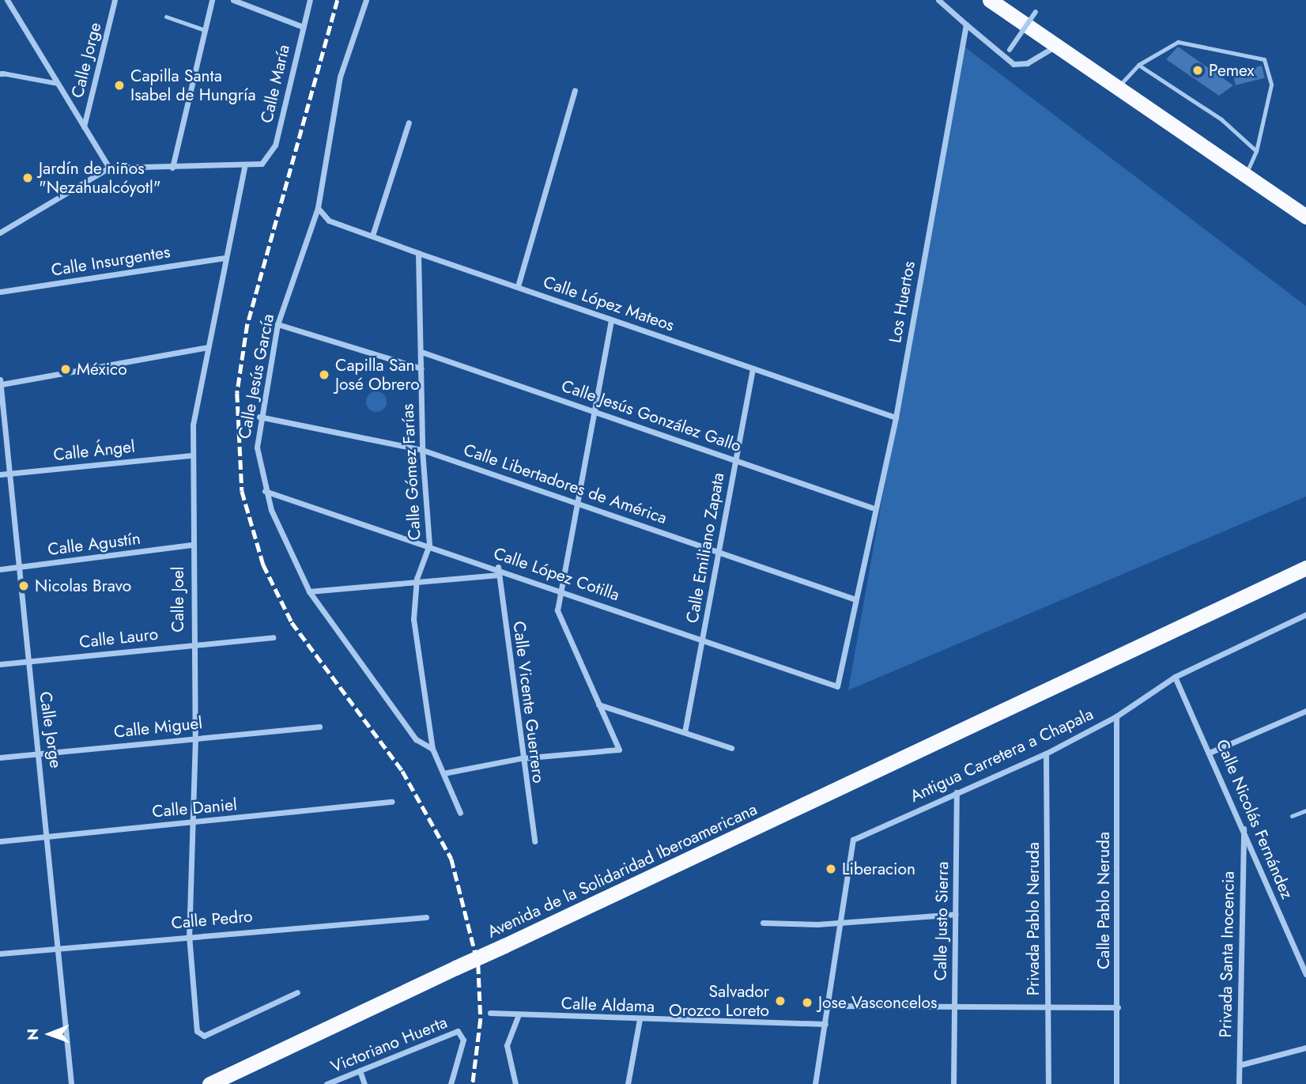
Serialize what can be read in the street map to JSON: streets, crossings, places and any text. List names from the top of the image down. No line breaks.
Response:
{"streets":{"highway":["Avenida de la Solidaridad Iberoamericana"],"street":["Calle Jorge","Calle María","Calle Insurgentes","Los Huertos","Calle López Mateos","Calle Jesús García","Calle Jesús González Gallo","Calle Ángel","Calle Gómez Farías","Calle Libertadores de América","Calle Agustín","Calle Emiliano Zapata","Calle López Cotilla","Calle Joel","Calle Lauro","Calle Vicente Guerrero","Calle Miguel","Antigua Carretera a Chapala","Calle Daniel","Calle Nicolás Fernández","Calle Pablo Neruda","Privada Pablo Neruda","Calle Pedro","Calle Justo Sierra","Privada Santa Inocencia","Calle Aldama","Victoriano Huerta"]},"crossings":[["Calle Jorge","Calle Ángel"],["Calle Jorge","Calle Agustín"],["Calle Jorge","Calle Lauro"],["Calle Jorge","Calle Miguel"],["Calle Jorge","Calle Daniel"],["Calle Jorge","Calle Pedro"],["Calle María","Calle Joel"],["Calle Insurgentes","Calle Joel"],["Los Huertos","Calle López Mateos"],["Los Huertos","Calle Jesús González Gallo"],["Los Huertos","Calle Libertadores de América"],["Los Huertos","Calle López Cotilla"],["Calle López Mateos","Calle Jesús García"],["Calle López Mateos","Calle Gómez Farías"],["Calle López Mateos","Calle Emiliano Zapata"],["Calle Jesús García","Calle Gómez Farías"],["Calle Jesús García","Calle Libertadores de América"],["Calle Jesús García","Calle López Cotilla"],["Calle Jesús González Gallo","Calle Gómez Farías"],["Calle Jesús González Gallo","Calle Emiliano Zapata"],["Calle Ángel","Calle Joel"],["Calle Gómez Farías","Calle Libertadores de América"],["Calle Gómez Farías","Calle López Cotilla"],["Calle Libertadores de América","Calle Emiliano Zapata"],["Calle Agustín","Calle Joel"],["Calle Emiliano Zapata","Calle López Cotilla"],["Calle López Cotilla","Calle Vicente Guerrero"],["Calle Joel","Calle Lauro"],["Calle Joel","Calle Miguel"],["Calle Joel","Calle Daniel"],["Calle Joel","Calle Pedro"],["Antigua Carretera a Chapala","Calle Nicolás Fernández"],["Antigua Carretera a Chapala","Calle Pablo Neruda"],["Antigua Carretera a Chapala","Privada Pablo Neruda"],["Antigua Carretera a Chapala","Calle Justo Sierra"],["Calle Nicolás Fernández","Privada Santa Inocencia"]],"places":["Pemex","Capilla Santa Isabel de Hungría","Jardín de niños \"Nezahualcóyotl\"","México","Capilla San José Obrero","Nicolas Bravo","Liberacion","Salvador Orozco Loreto","Jose Vasconcelos"],"north":"left"}
